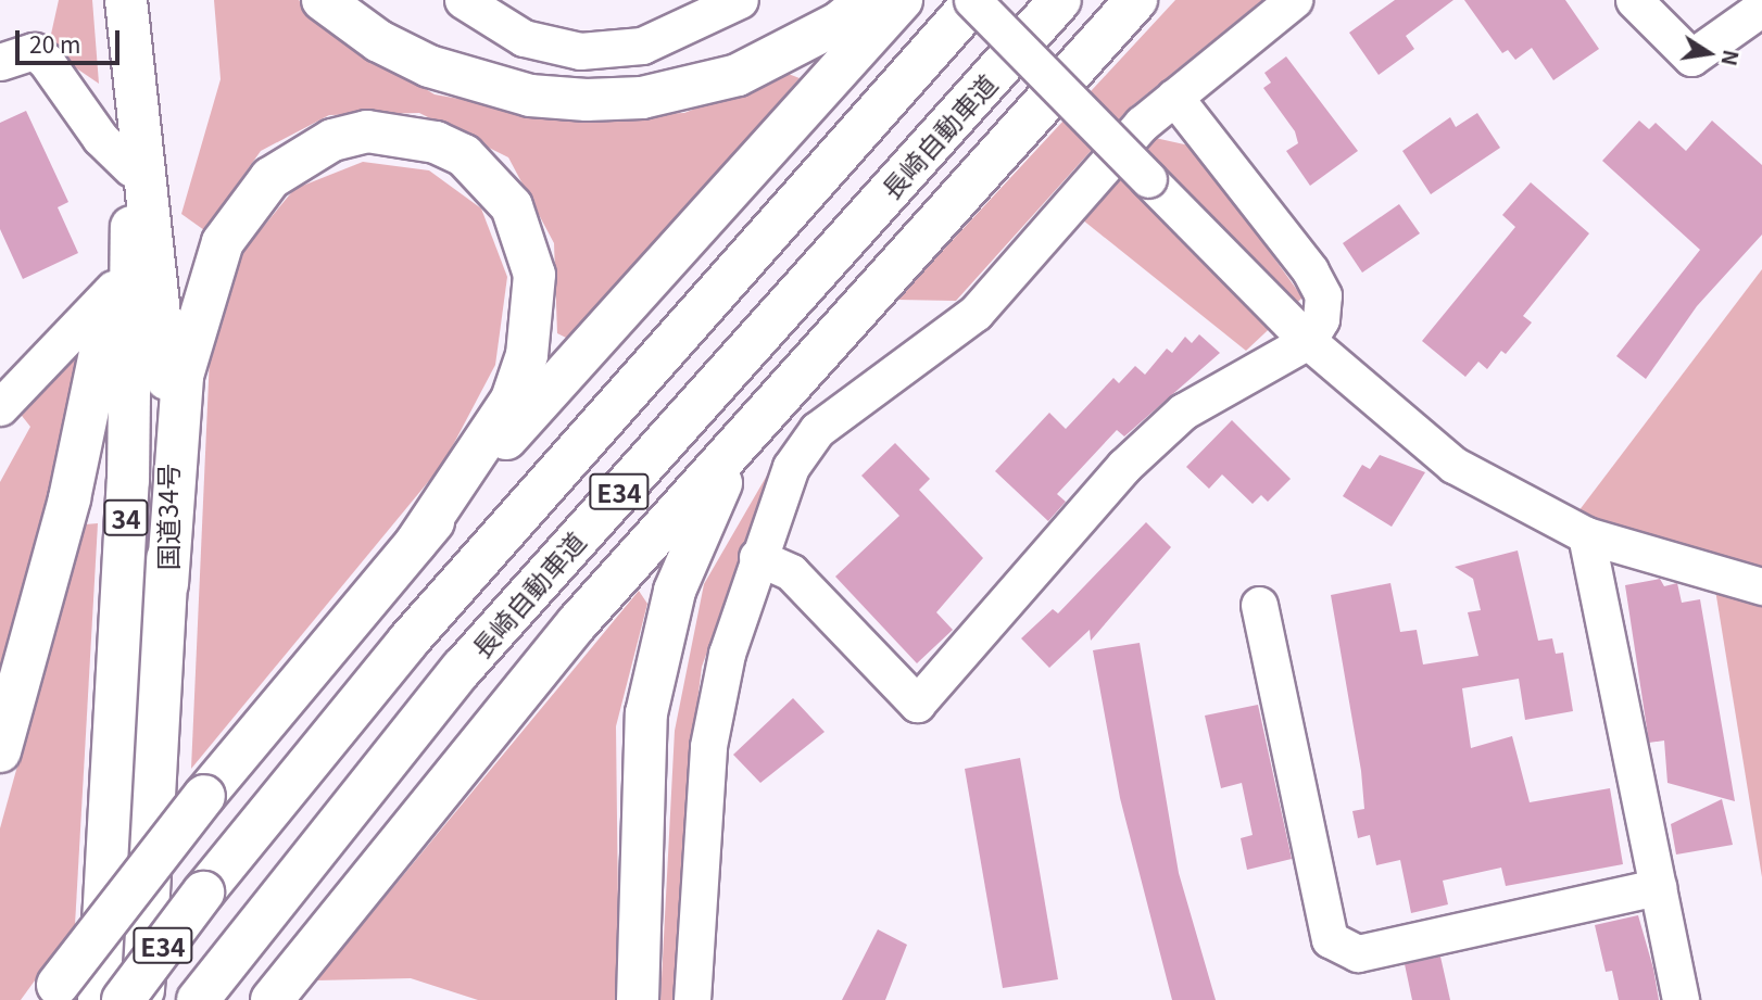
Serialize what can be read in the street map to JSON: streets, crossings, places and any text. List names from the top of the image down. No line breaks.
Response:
{"streets":{"highway":["長崎自動車道","E34","国道34号","34"]},"scale_bar":"20 m","north":"right"}
